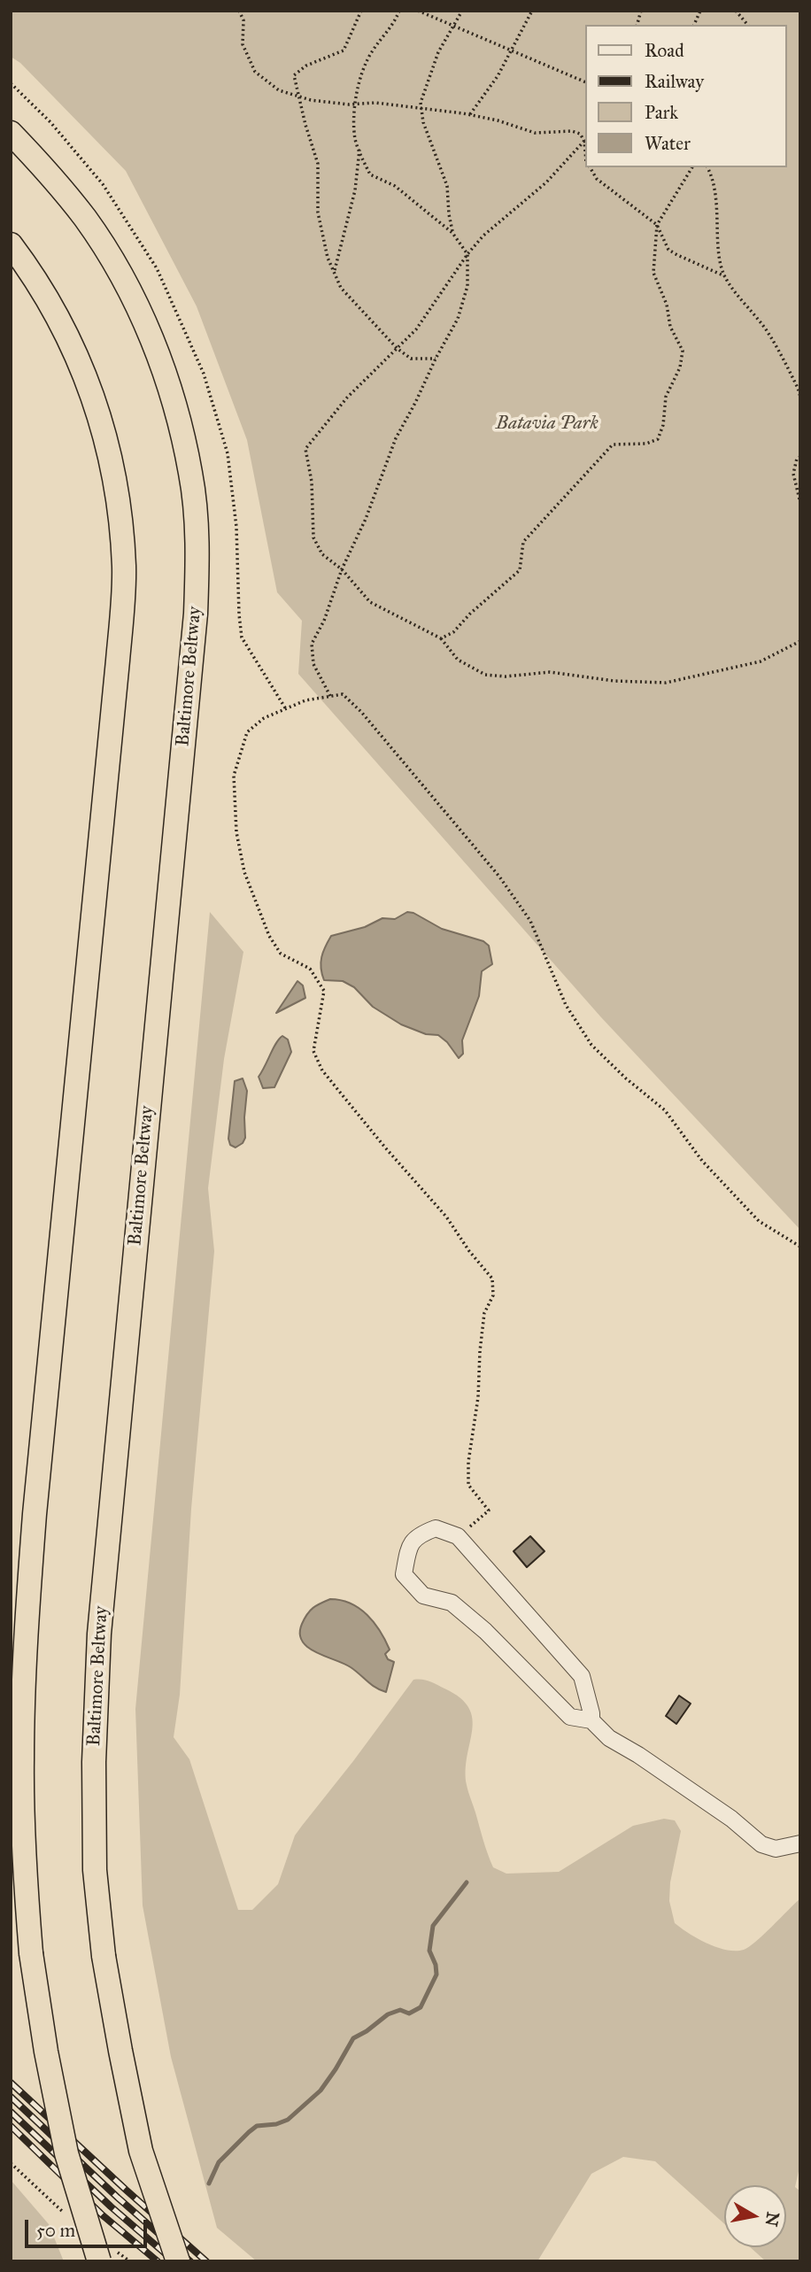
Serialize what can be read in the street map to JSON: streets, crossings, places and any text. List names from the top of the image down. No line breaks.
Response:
{"streets":{"highway":["Baltimore Beltway"]},"parks":["Batavia Park"],"legend":["Road","Railway","Park","Water"],"scale_bar":"50 m","north":"right"}
